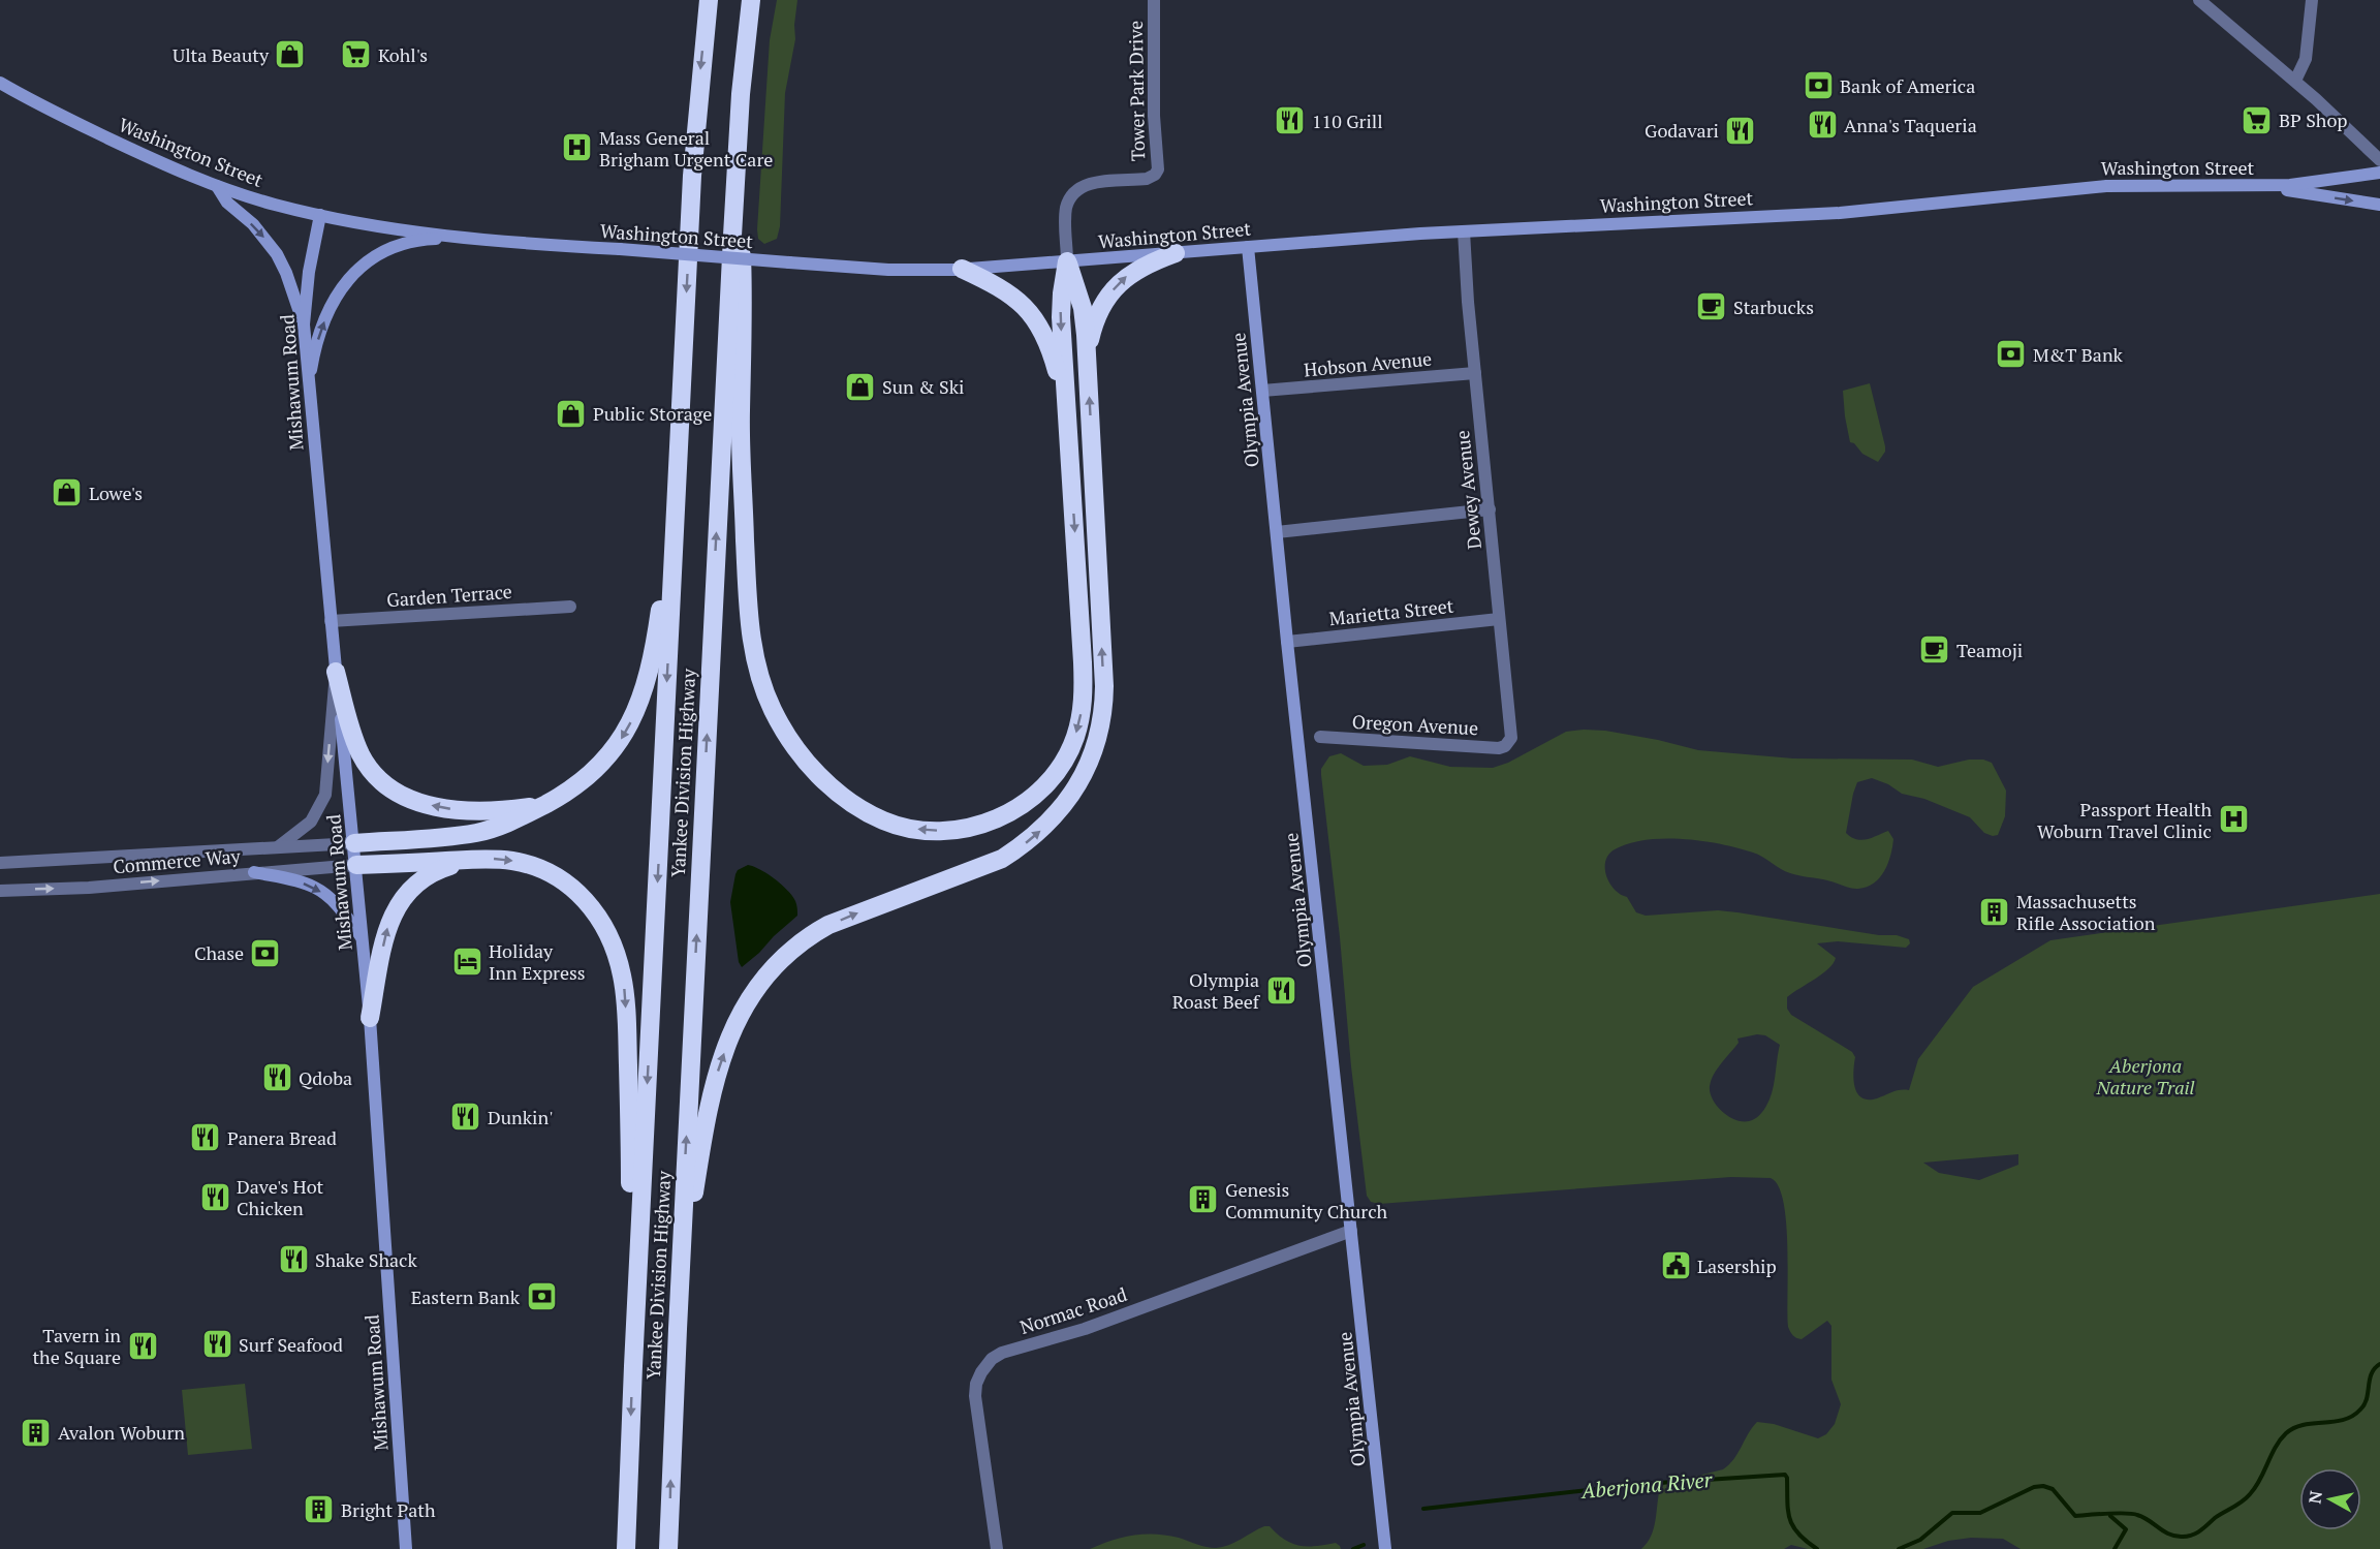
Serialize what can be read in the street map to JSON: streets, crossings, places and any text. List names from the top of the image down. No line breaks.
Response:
{"streets":{"highway":["Yankee Division Highway"],"main road":["Washington Street","Mishawum Road","Olympia Avenue"],"street":["Tower Park Drive","Hobson Avenue","Dewey Avenue","Garden Terrace","Marietta Street","Oregon Avenue","Commerce Way","Normac Road"]},"crossings":[["Tower Park Drive","Washington Street"],["Washington Street","Mishawum Road"],["Washington Street","Olympia Avenue"],["Washington Street","Dewey Avenue"],["Hobson Avenue","Olympia Avenue"],["Hobson Avenue","Dewey Avenue"],["Mishawum Road","Garden Terrace"],["Mishawum Road","Commerce Way"],["Olympia Avenue","Marietta Street"],["Olympia Avenue","Normac Road"],["Dewey Avenue","Marietta Street"],["Dewey Avenue","Oregon Avenue"]],"water":["Aberjona River"],"parks":["Aberjona Nature Trail"],"places":{"shop":["Ulta Beauty","Sun & Ski","Public Storage","Lowe's"],"supermarket":["Kohl's","BP Shop"],"bank":["Bank of America","M&T Bank","Chase","Eastern Bank"],"restaurant":["110 Grill","Anna's Taqueria","Godavari","Olympia Roast Beef","Qdoba","Dunkin'","Panera Bread","Dave's Hot Chicken","Shake Shack","Surf Seafood","Tavern in the Square"],"hospital":["Mass General Brigham Urgent Care","Passport Health Woburn Travel Clinic"],"cafe":["Starbucks","Teamoji"],"building":["Massachusetts Rifle Association","Genesis Community Church","Avalon Woburn","Bright Path"],"hotel":["Holiday Inn Express"],"public building":["Lasership"]},"north":"left"}
